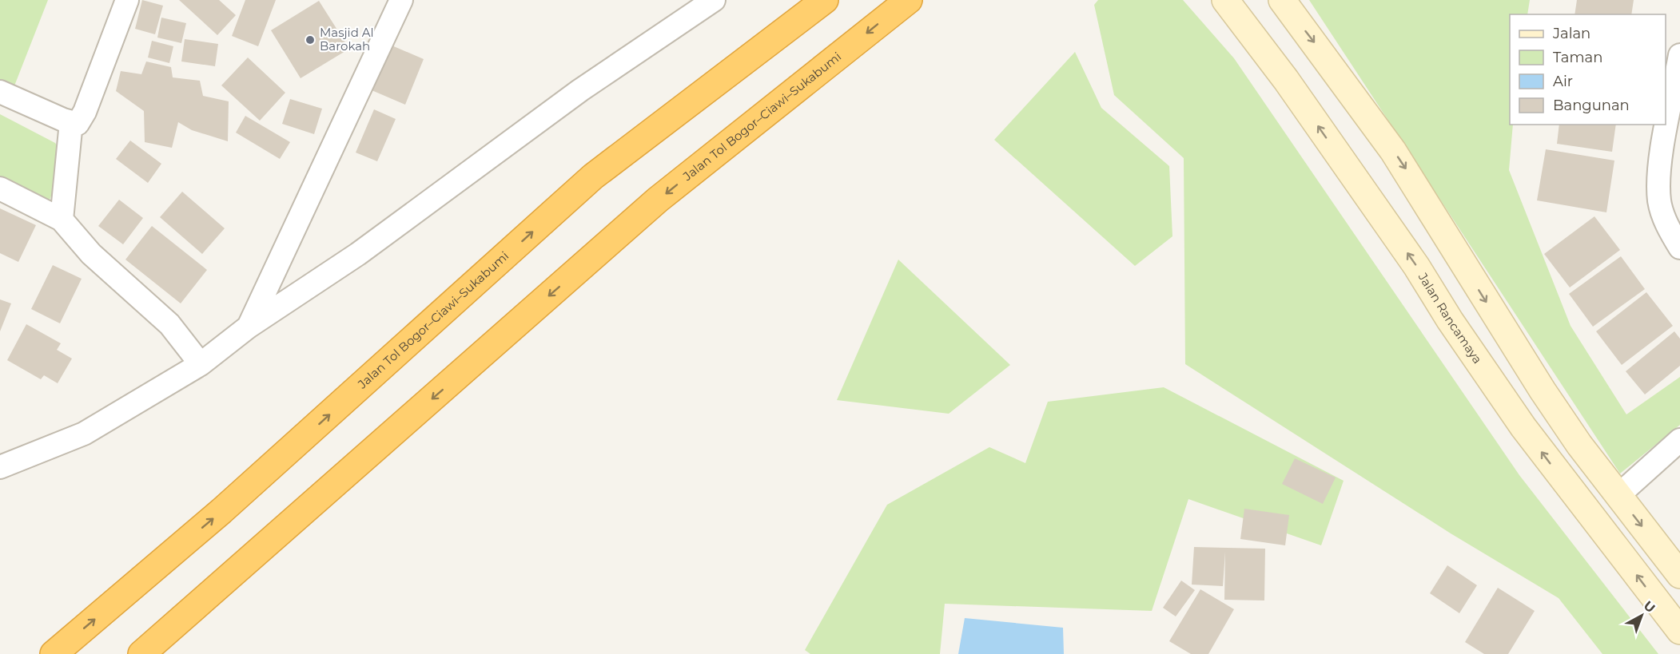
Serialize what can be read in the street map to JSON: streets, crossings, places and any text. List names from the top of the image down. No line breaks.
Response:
{"streets":{"highway":["Jalan Tol Bogor–Ciawi–Sukabumi"],"street":["Jalan Rancamaya"]},"places":["Masjid Al Barokah"],"legend":["Jalan","Taman","Air","Bangunan"],"north":"top right"}
